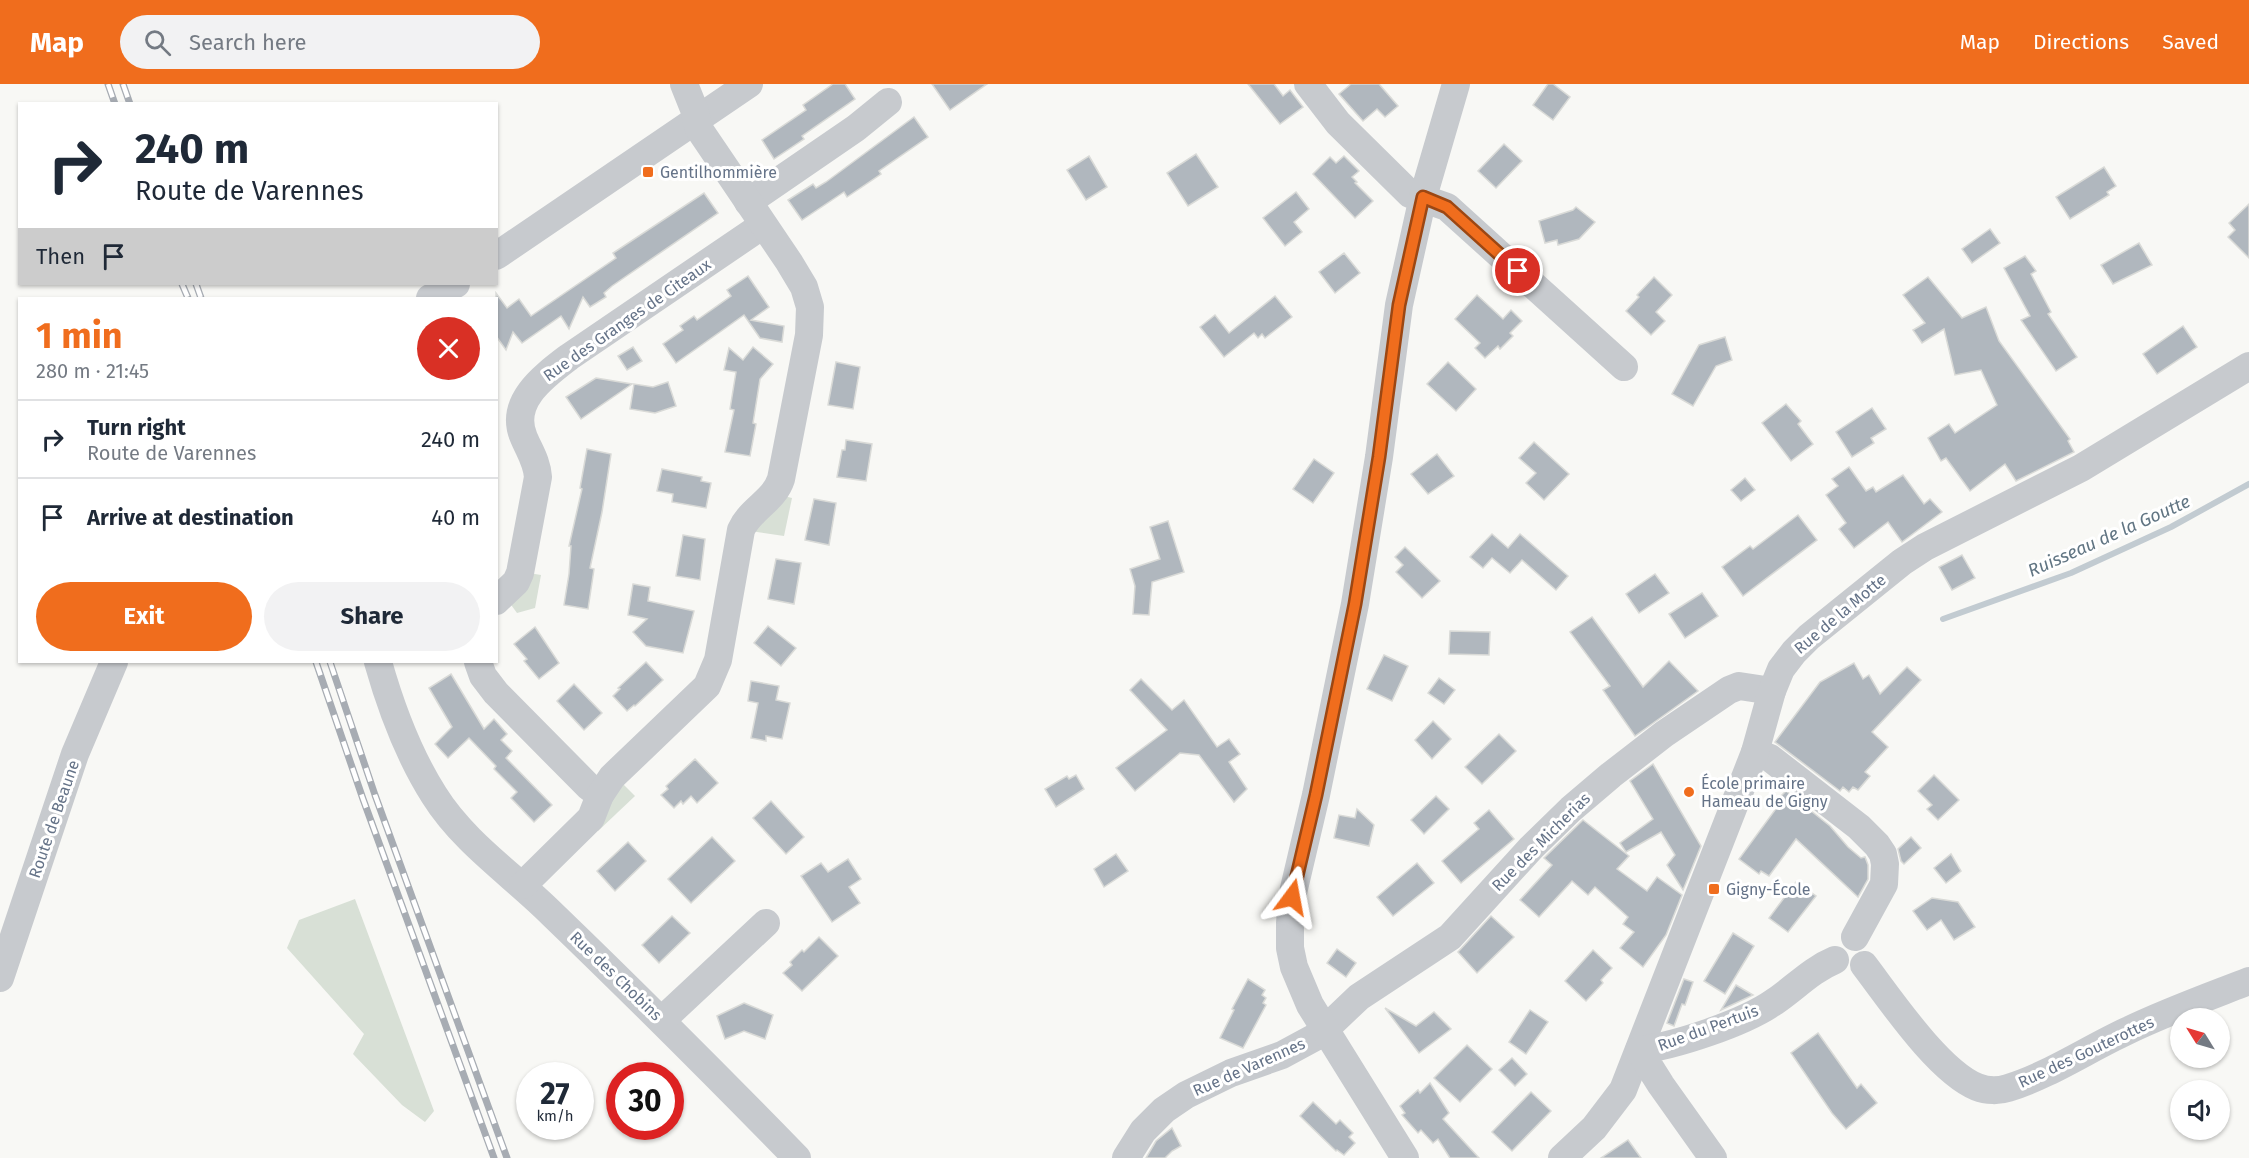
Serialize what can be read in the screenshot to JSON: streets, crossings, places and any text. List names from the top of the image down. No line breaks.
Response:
{"streets":{"street":["Rue des Granges de Citeaux","Rue de la Motte","Route de Beaune","Rue des Micherias","Rue des Chobins","Rue du Pertuis","Rue des Gouterottes","Rue de Varennes"]},"crossings":[["Rue de la Motte","Rue des Micherias"],["Rue de la Motte","Rue du Pertuis"],["Rue des Micherias","Rue de Varennes"],["Rue du Pertuis","Rue des Gouterottes"]],"water":["Ruisseau de la Goutte"],"places":{"transit":["Gentilhommière","Gigny-École"],"other":["École primaire Hameau de Gigny"]},"north":"top left","page":{"header":"Map","search":"Search here","nav":["Map","Directions","Saved"],"turn":["240 m","Route de Varennes"],"then":"Then","heading":["1 min","280 m · 21:45"],"list":[{"name":"Turn right","note":"Route de Varennes","value":"240 m"},{"name":"Arrive at destination","value":"40 m"}],"buttons":["Exit","Share"],"speed":"27 km/h","limit":"30"}}
